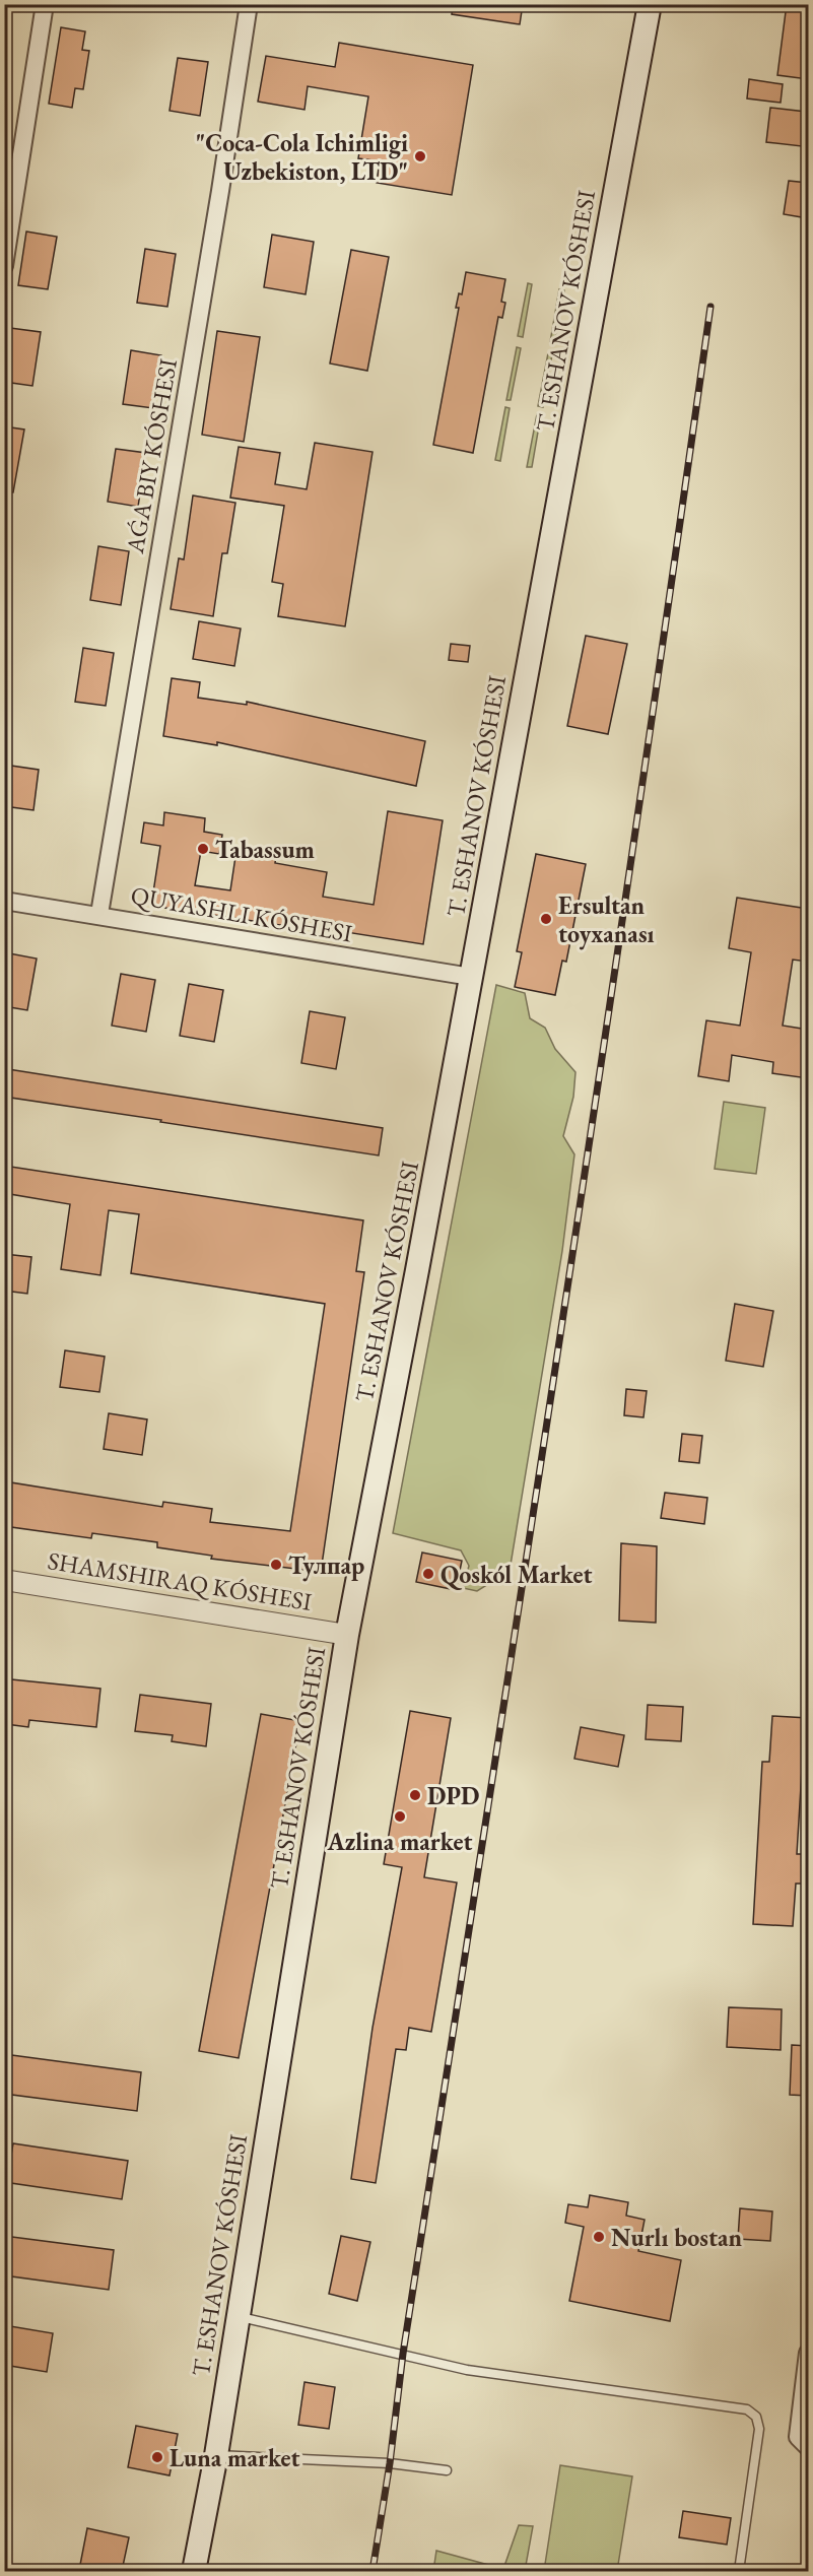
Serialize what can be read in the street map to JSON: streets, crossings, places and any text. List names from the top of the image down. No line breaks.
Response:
{"streets":{"main road":["T. ESHANOV KÓSHESI"],"street":["AǴA BIY KÓSHESI"]},"places":["\"Coca-Cola Ichimligi Uzbekiston, LTD\"","Tabassum","Ersultan toyxanası","Тулпар","Qoskól Market","DPD","Azlina market","Nurlı bostan","Luna market"]}
